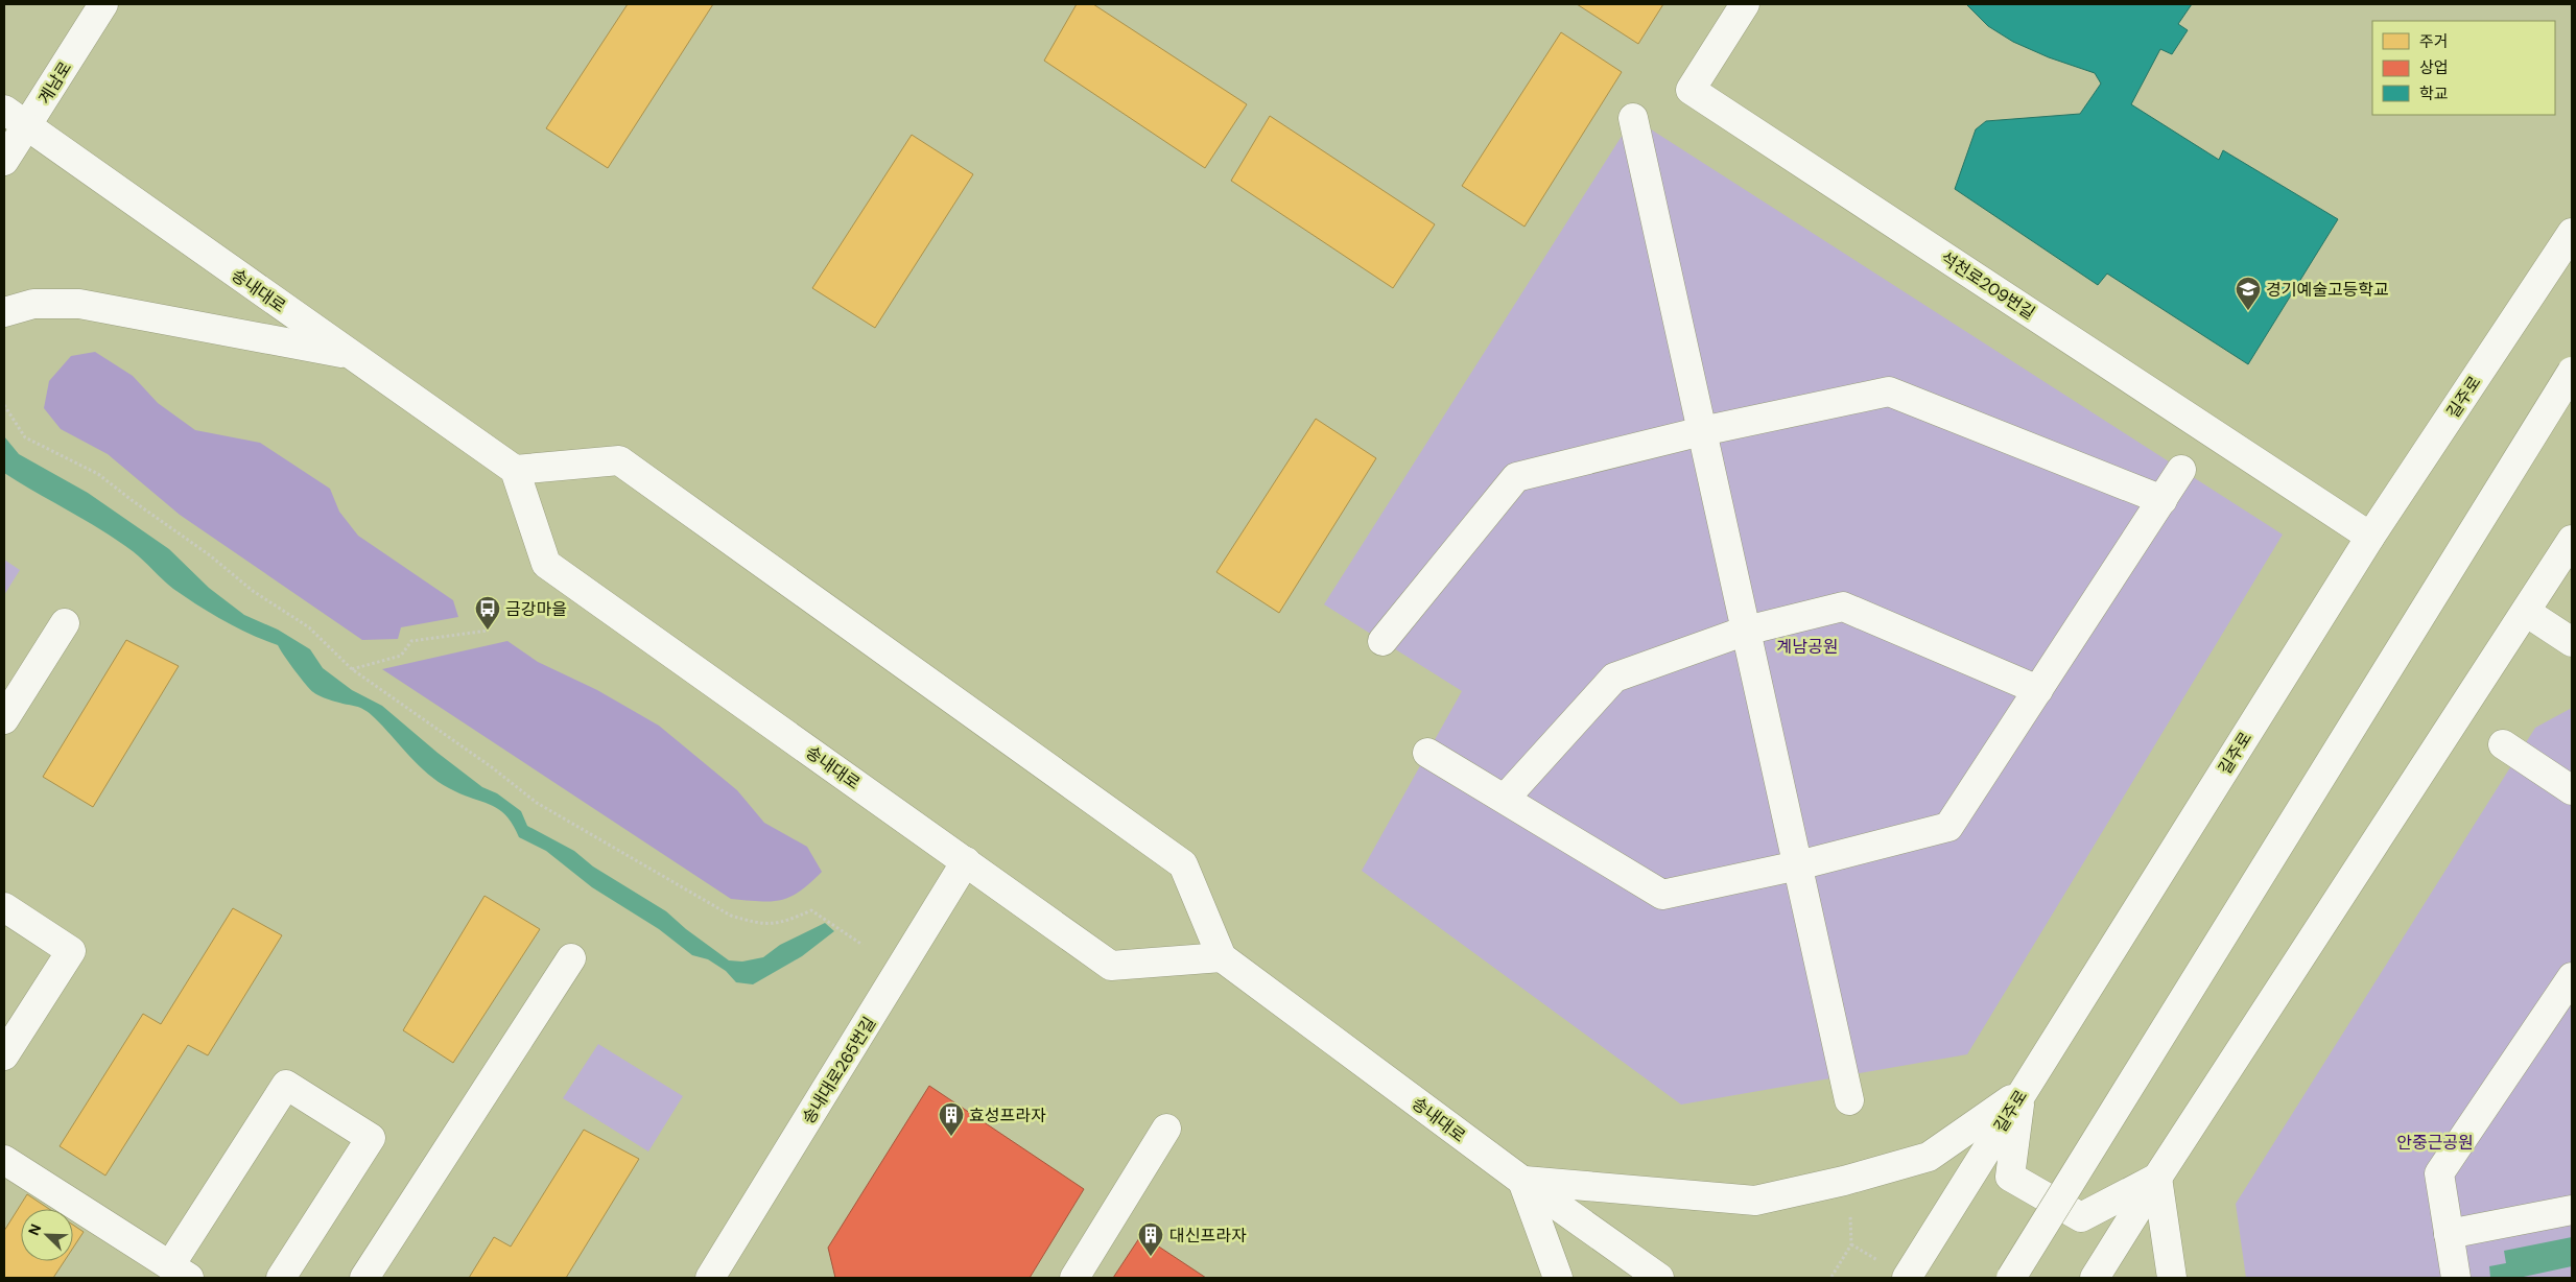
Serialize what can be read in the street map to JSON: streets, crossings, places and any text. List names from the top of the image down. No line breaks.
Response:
{"streets":{"street":["계남로","석천로209번길","송내대로","길주로","송내대로265번길"]},"crossings":[["계남로","송내대로"],["석천로209번길","길주로"],["송내대로","송내대로265번길"]],"parks":["계남공원","안중근공원"],"places":{"school or university":["경기예술고등학교"],"bus stop":["금강마을"],"building":["효성프라자","대신프라자"]},"legend":["주거","상업","학교"],"north":"top left"}
